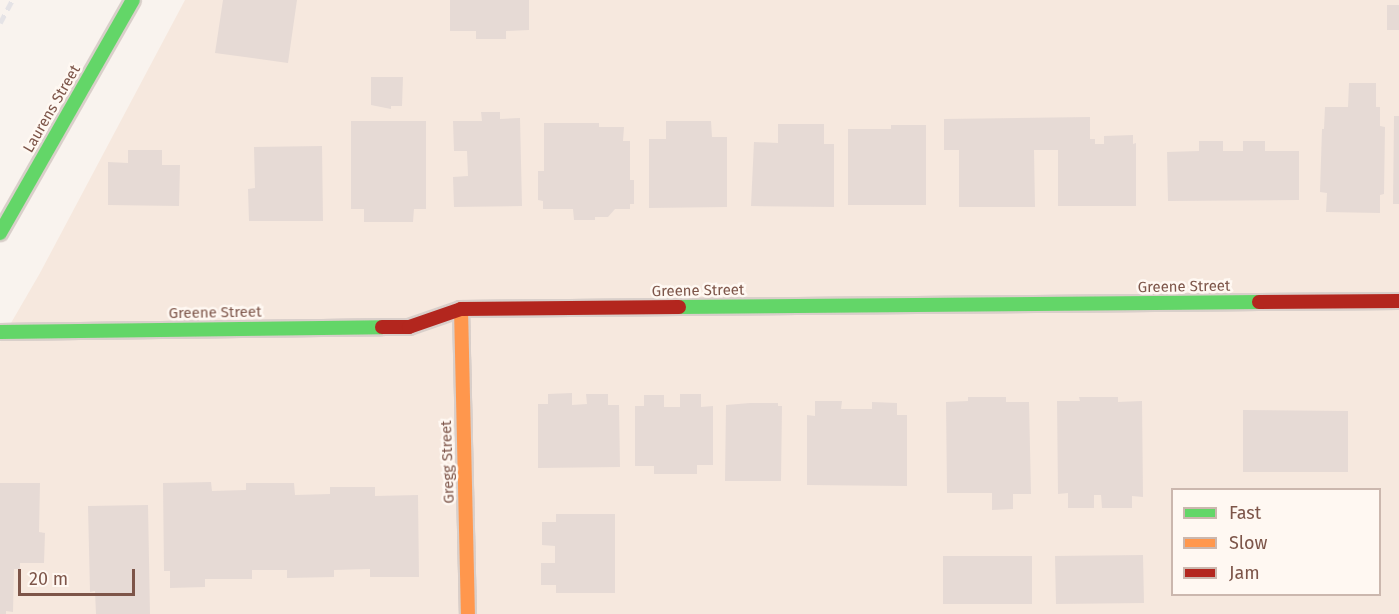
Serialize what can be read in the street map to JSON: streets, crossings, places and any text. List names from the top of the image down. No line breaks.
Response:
{"streets":{"street":["Laurens Street","Greene Street","Gregg Street"]},"crossings":[["Greene Street","Gregg Street"]],"legend":["Fast","Slow","Jam"],"scale_bar":"20 m"}
